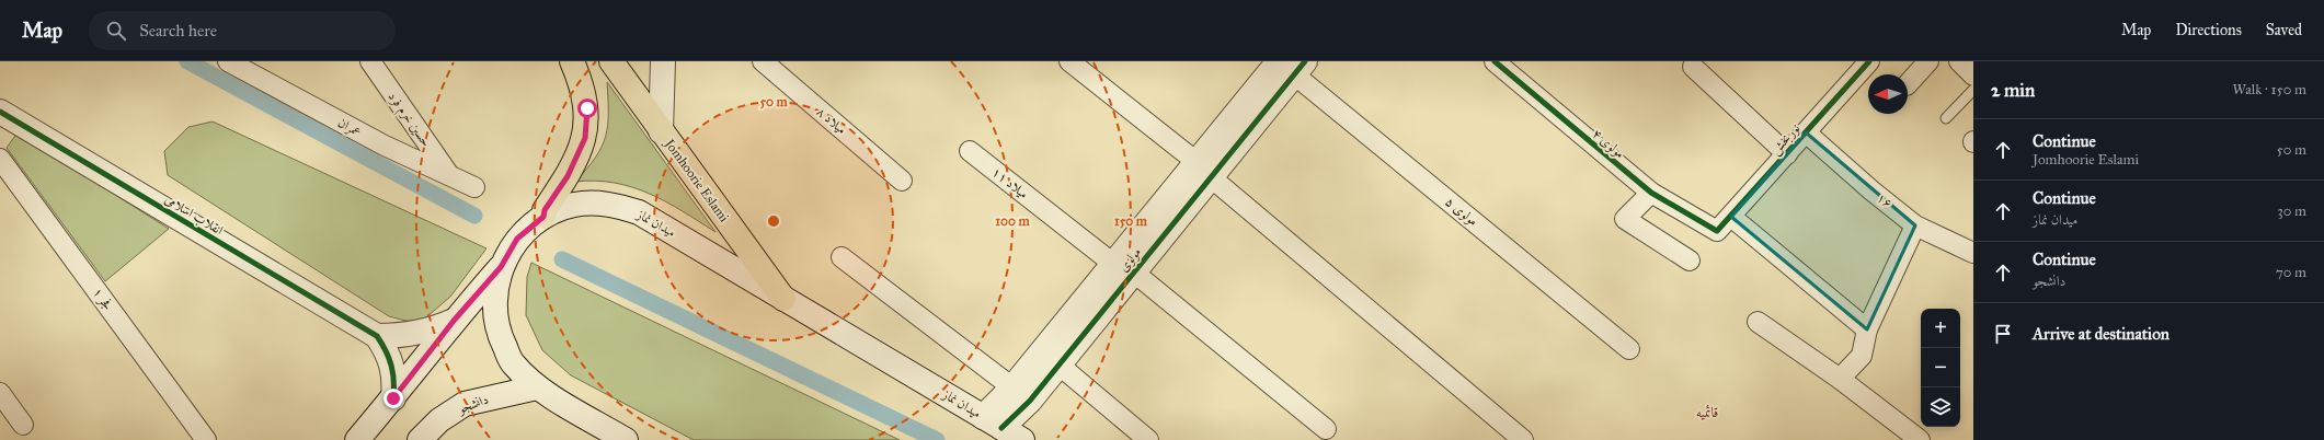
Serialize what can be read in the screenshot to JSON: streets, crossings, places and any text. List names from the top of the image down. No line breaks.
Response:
{"streets":{"main road":["Jomhoorie Eslami"],"street":["حسین خرم فرد","میلاد ۸","عمران","نوربخش","مولوی ۴","میلاد ۱۱","۱۶","مولوی ۵","انقلاب اسلامی","میدان نماز","مولوی","فجر ۱","دانشجو"]},"crossings":[["حسین خرم فرد","عمران"],["نوربخش","مولوی ۴"],["نوربخش","۱۶"],["Jomhoorie Eslami","میدان نماز"],["میلاد ۱۱","مولوی"],["مولوی ۵","مولوی"],["میدان نماز","مولوی"],["میدان نماز","دانشجو"]],"districts":["قائمیه"],"north":"left","page":{"header":"Map","search":"Search here","nav":["Map","Directions","Saved"],"heading":["2 min","Walk · 150 m"],"list":[["Continue","Jomhoorie Eslami","50 m"],["Continue","میدان نماز","30 m"],["Continue","دانشجو","70 m"],"Arrive at destination"],"map_buttons":["+","−"]},"rings":["50 m","100 m","150 m"]}
